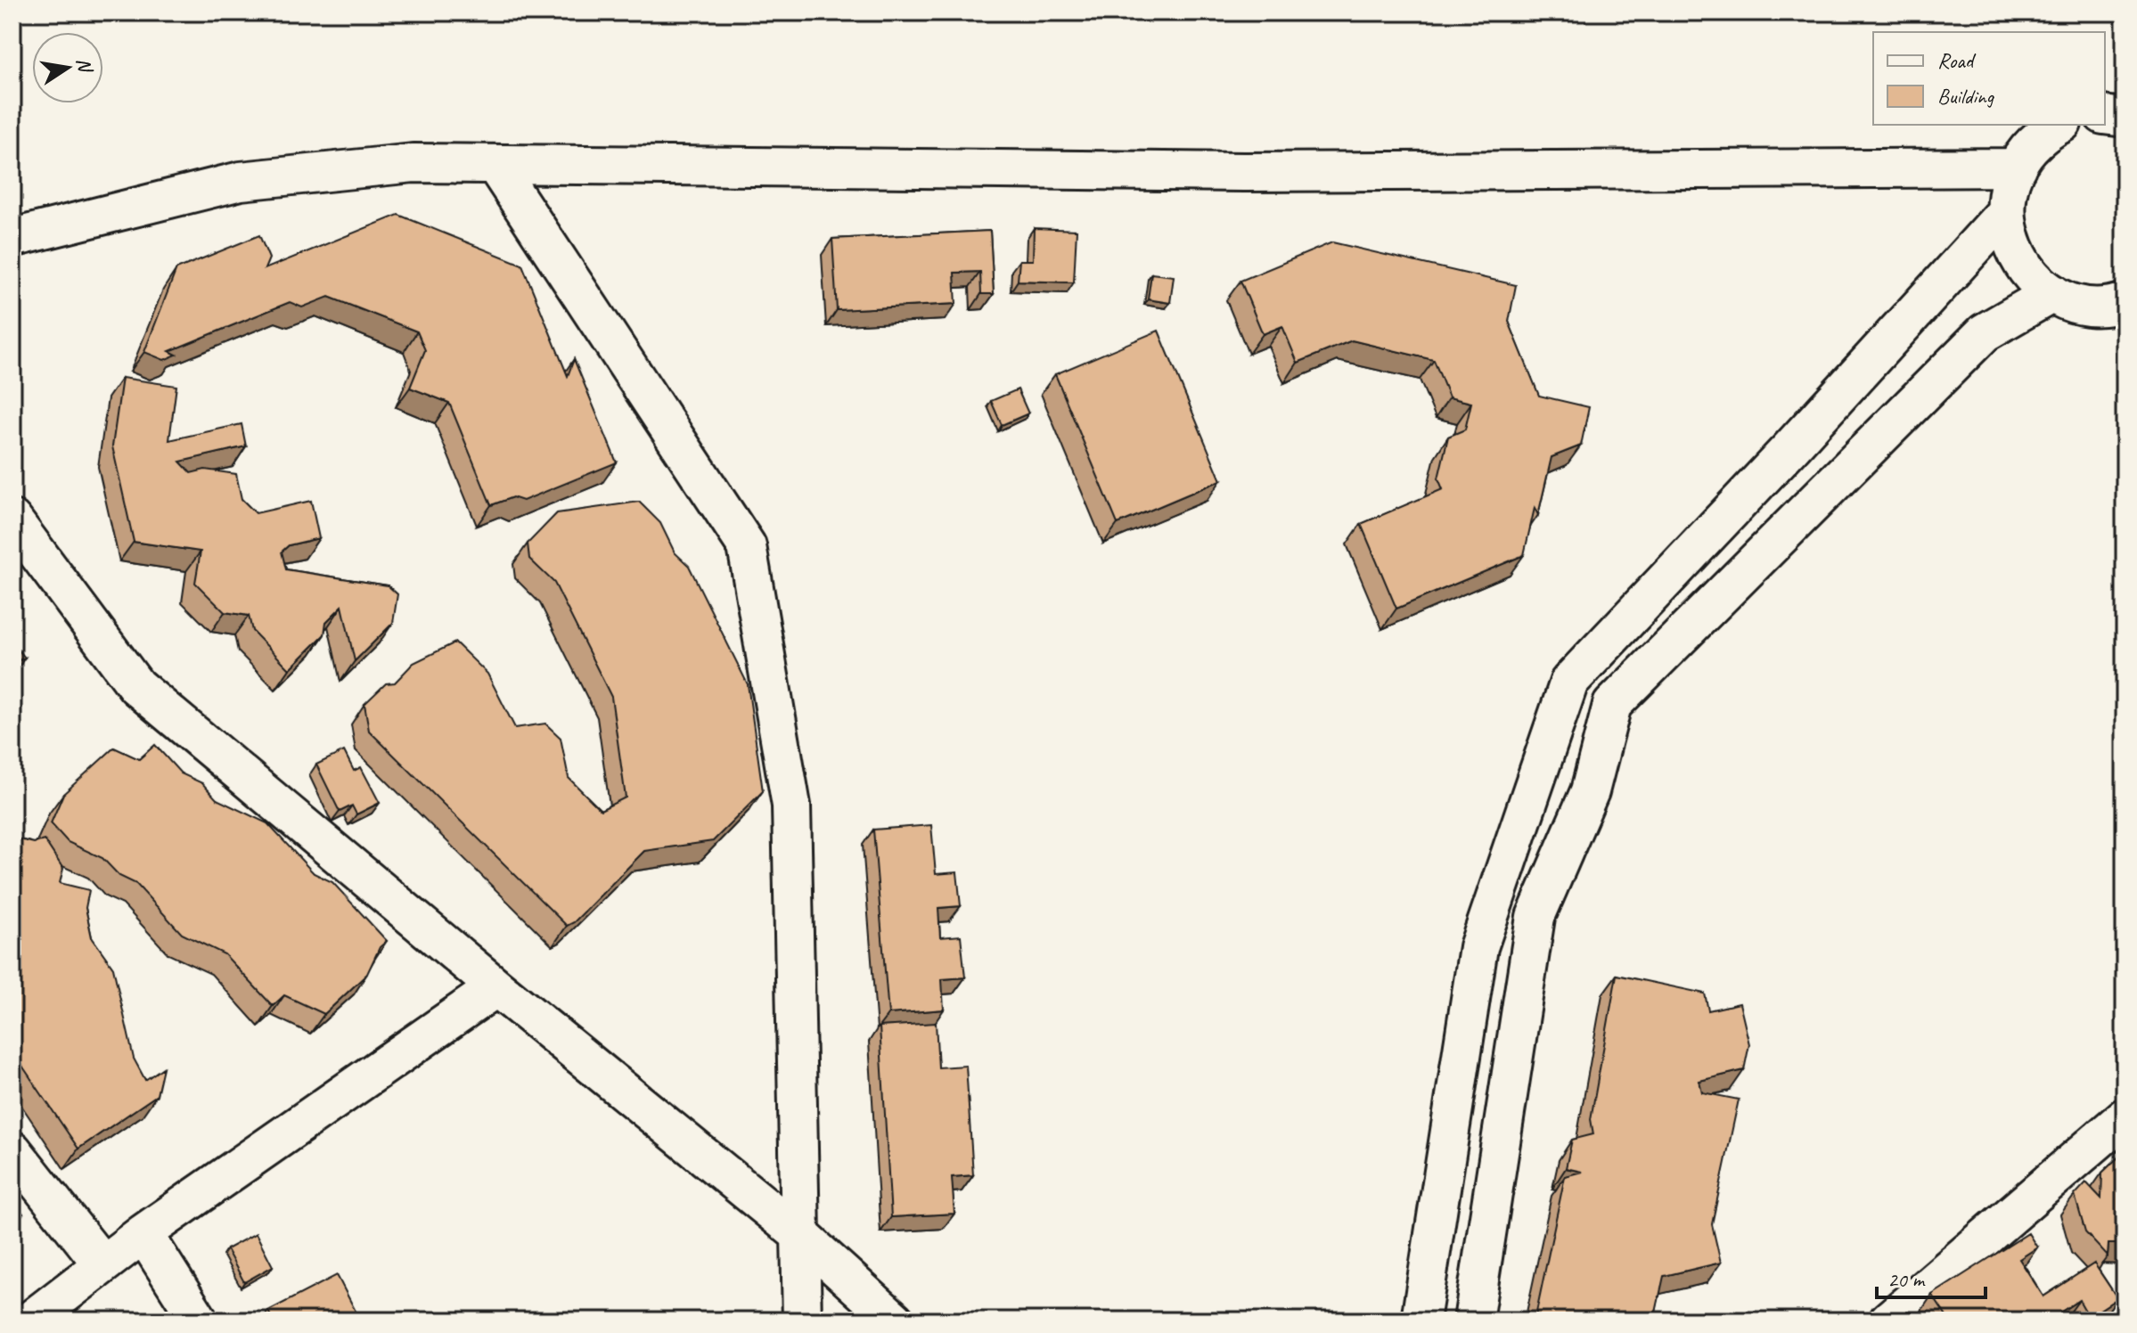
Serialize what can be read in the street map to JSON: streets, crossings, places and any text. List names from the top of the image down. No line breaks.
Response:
{"legend":["Road","Building"],"scale_bar":"20 m","north":"right"}
